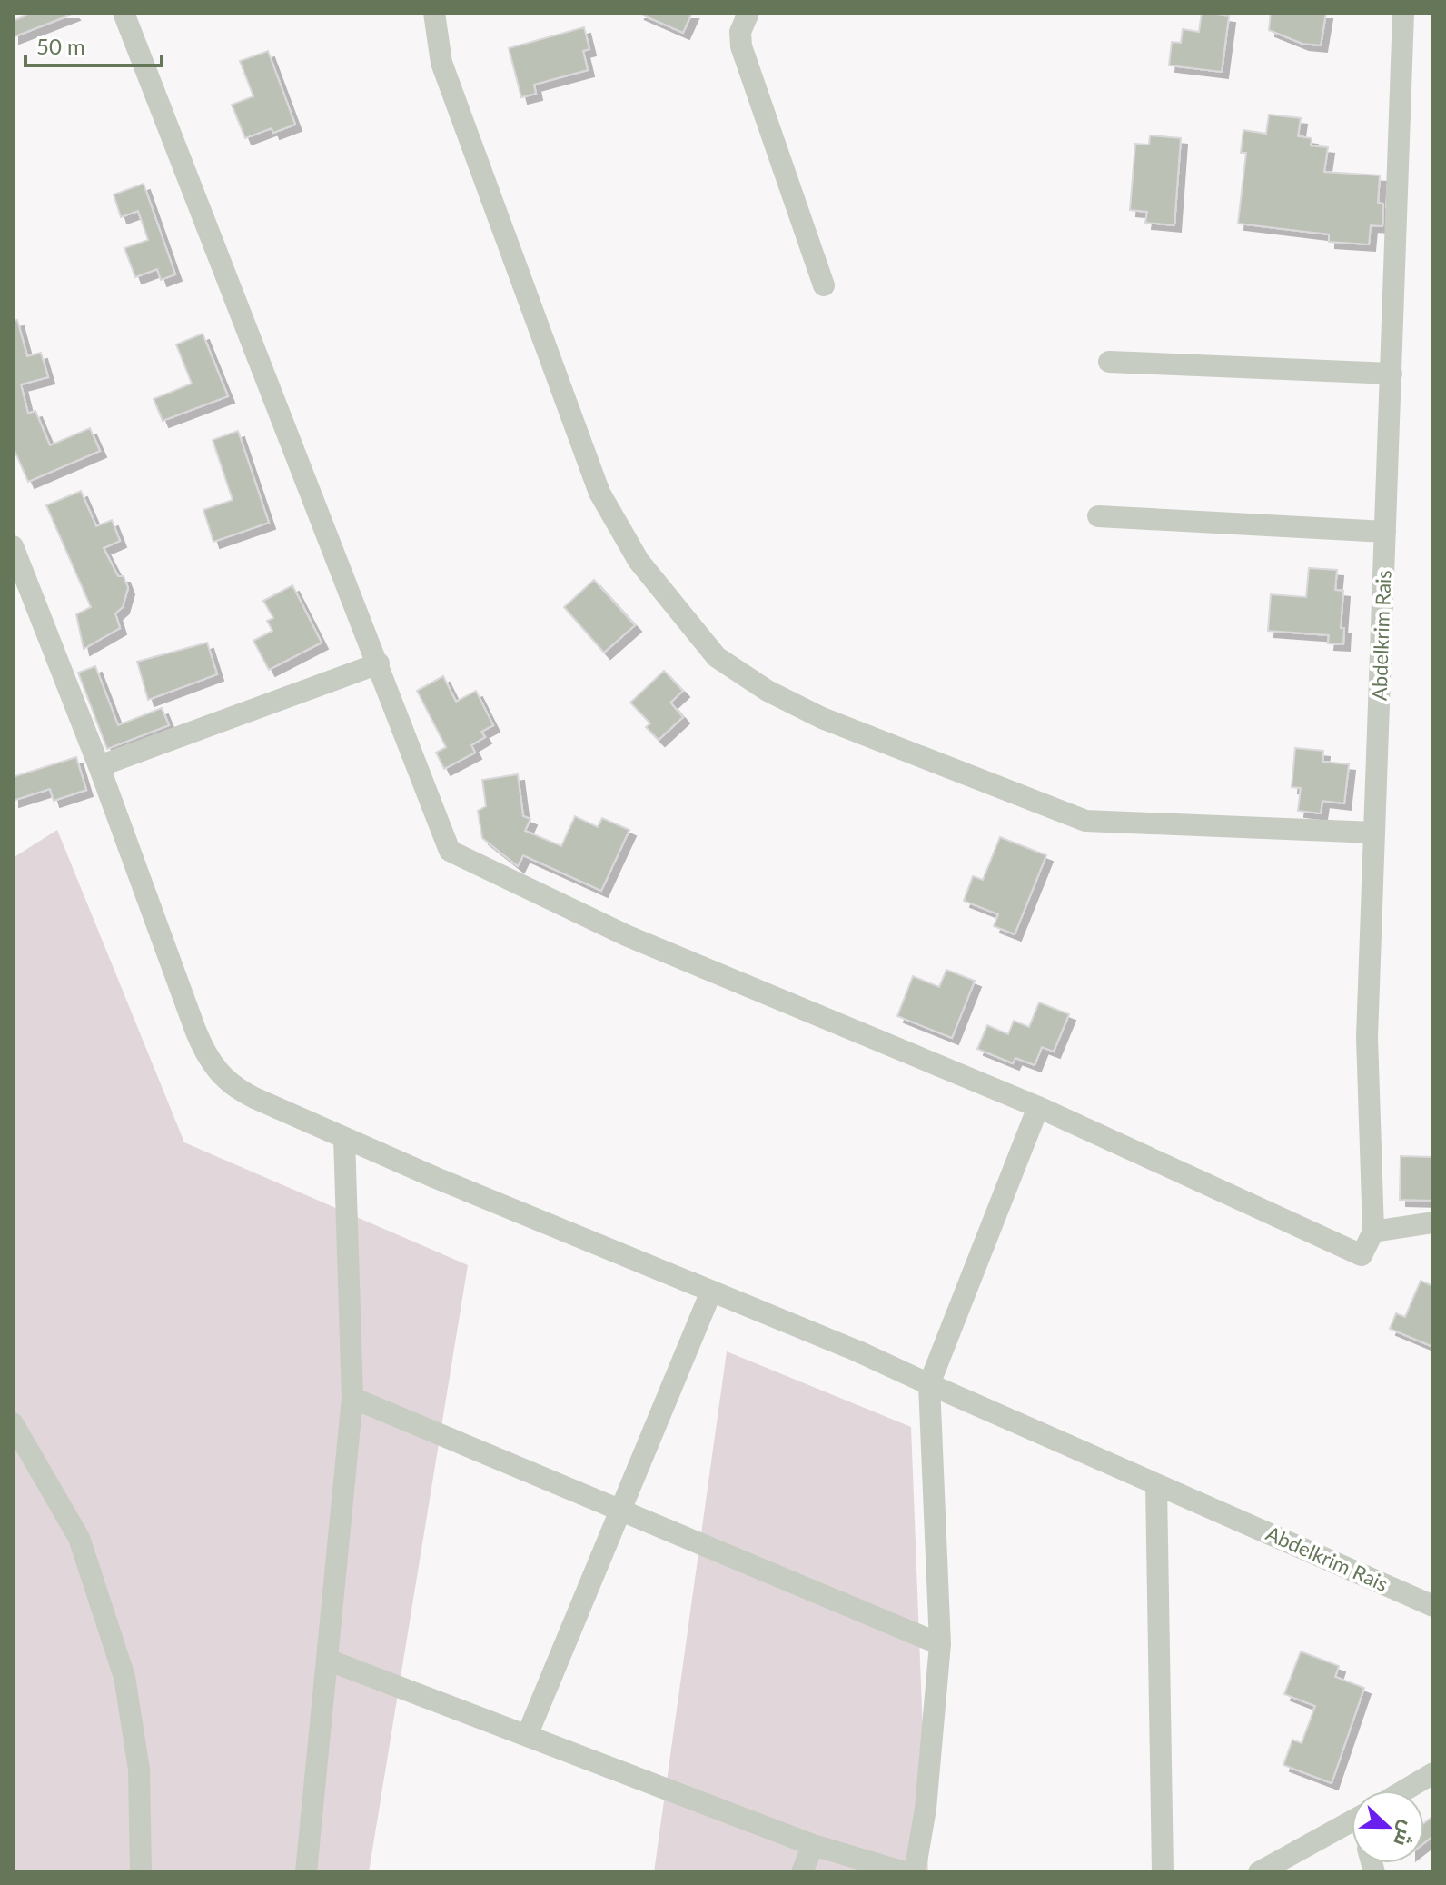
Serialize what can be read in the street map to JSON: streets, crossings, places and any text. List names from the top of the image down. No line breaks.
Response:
{"streets":{"street":["Abdelkrim Rais"]},"scale_bar":"50 m","north":"right"}
